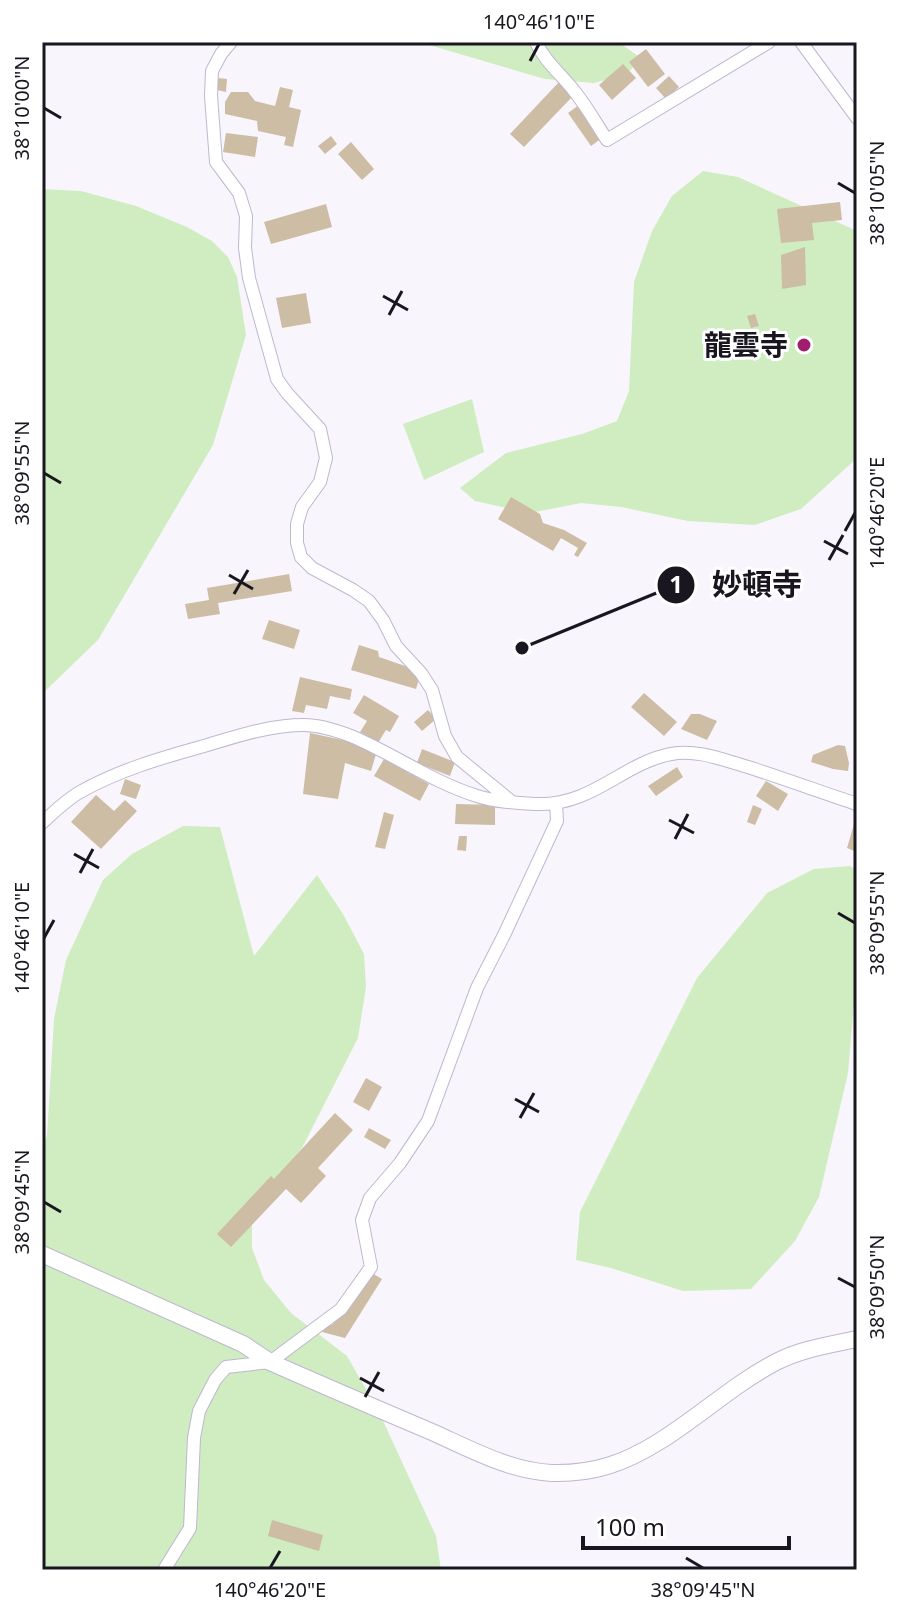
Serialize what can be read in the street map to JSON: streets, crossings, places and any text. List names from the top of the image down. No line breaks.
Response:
{"places":["龍雲寺","妙頓寺"],"scale_bar":"100 m","coordinates":["140°46'10\"E","38°10'00\"N","38°10'05\"N","38°09'55\"N","140°46'20\"E","38°09'45\"N","38°09'50\"N"]}
